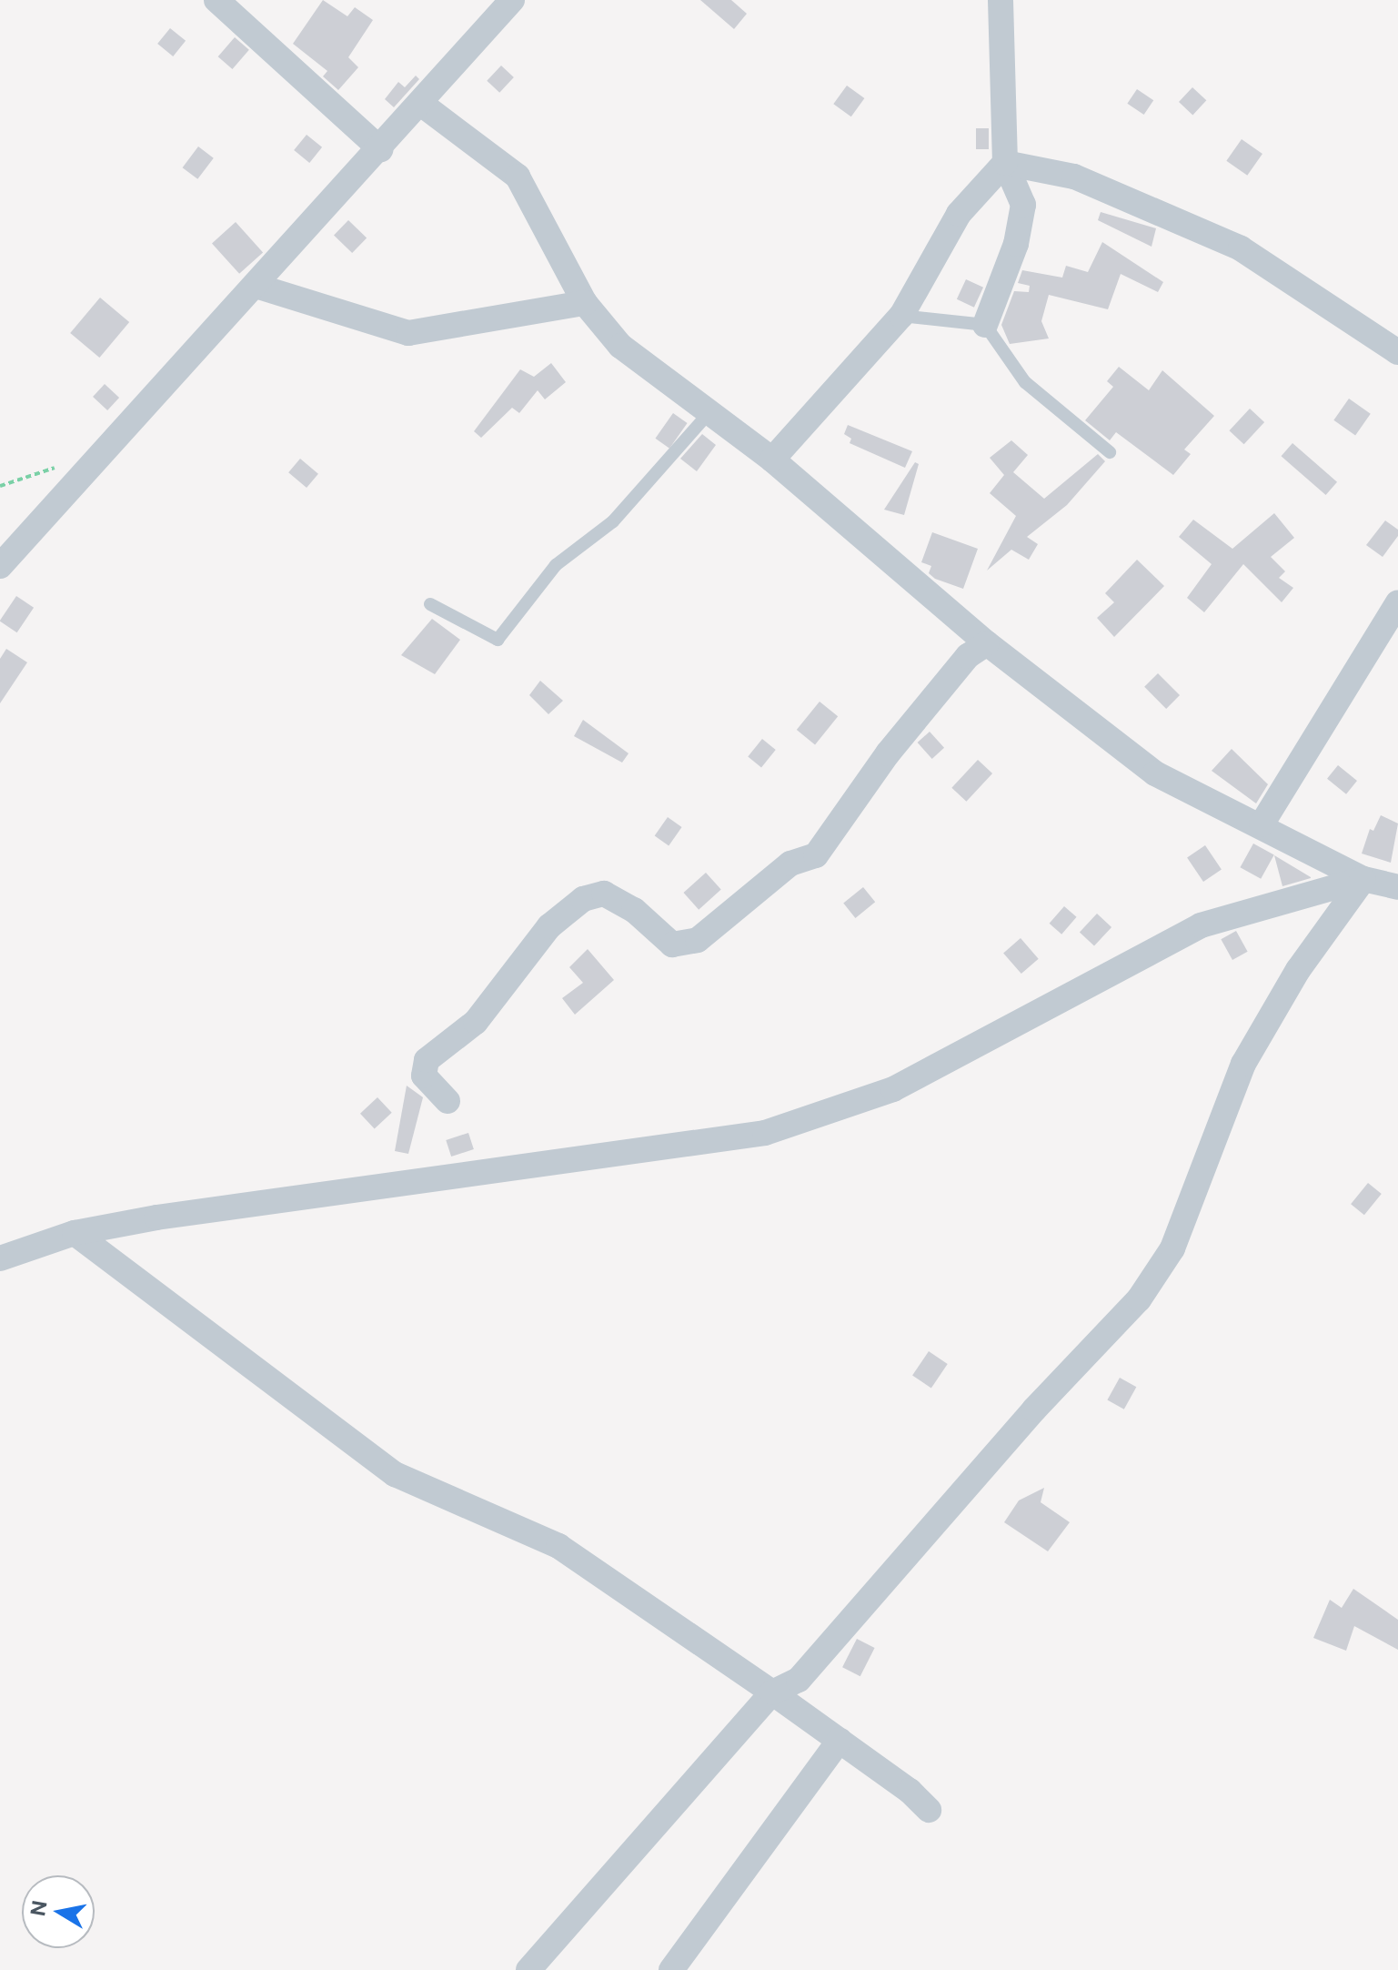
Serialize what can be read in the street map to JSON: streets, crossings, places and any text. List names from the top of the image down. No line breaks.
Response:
{"north":"left"}
